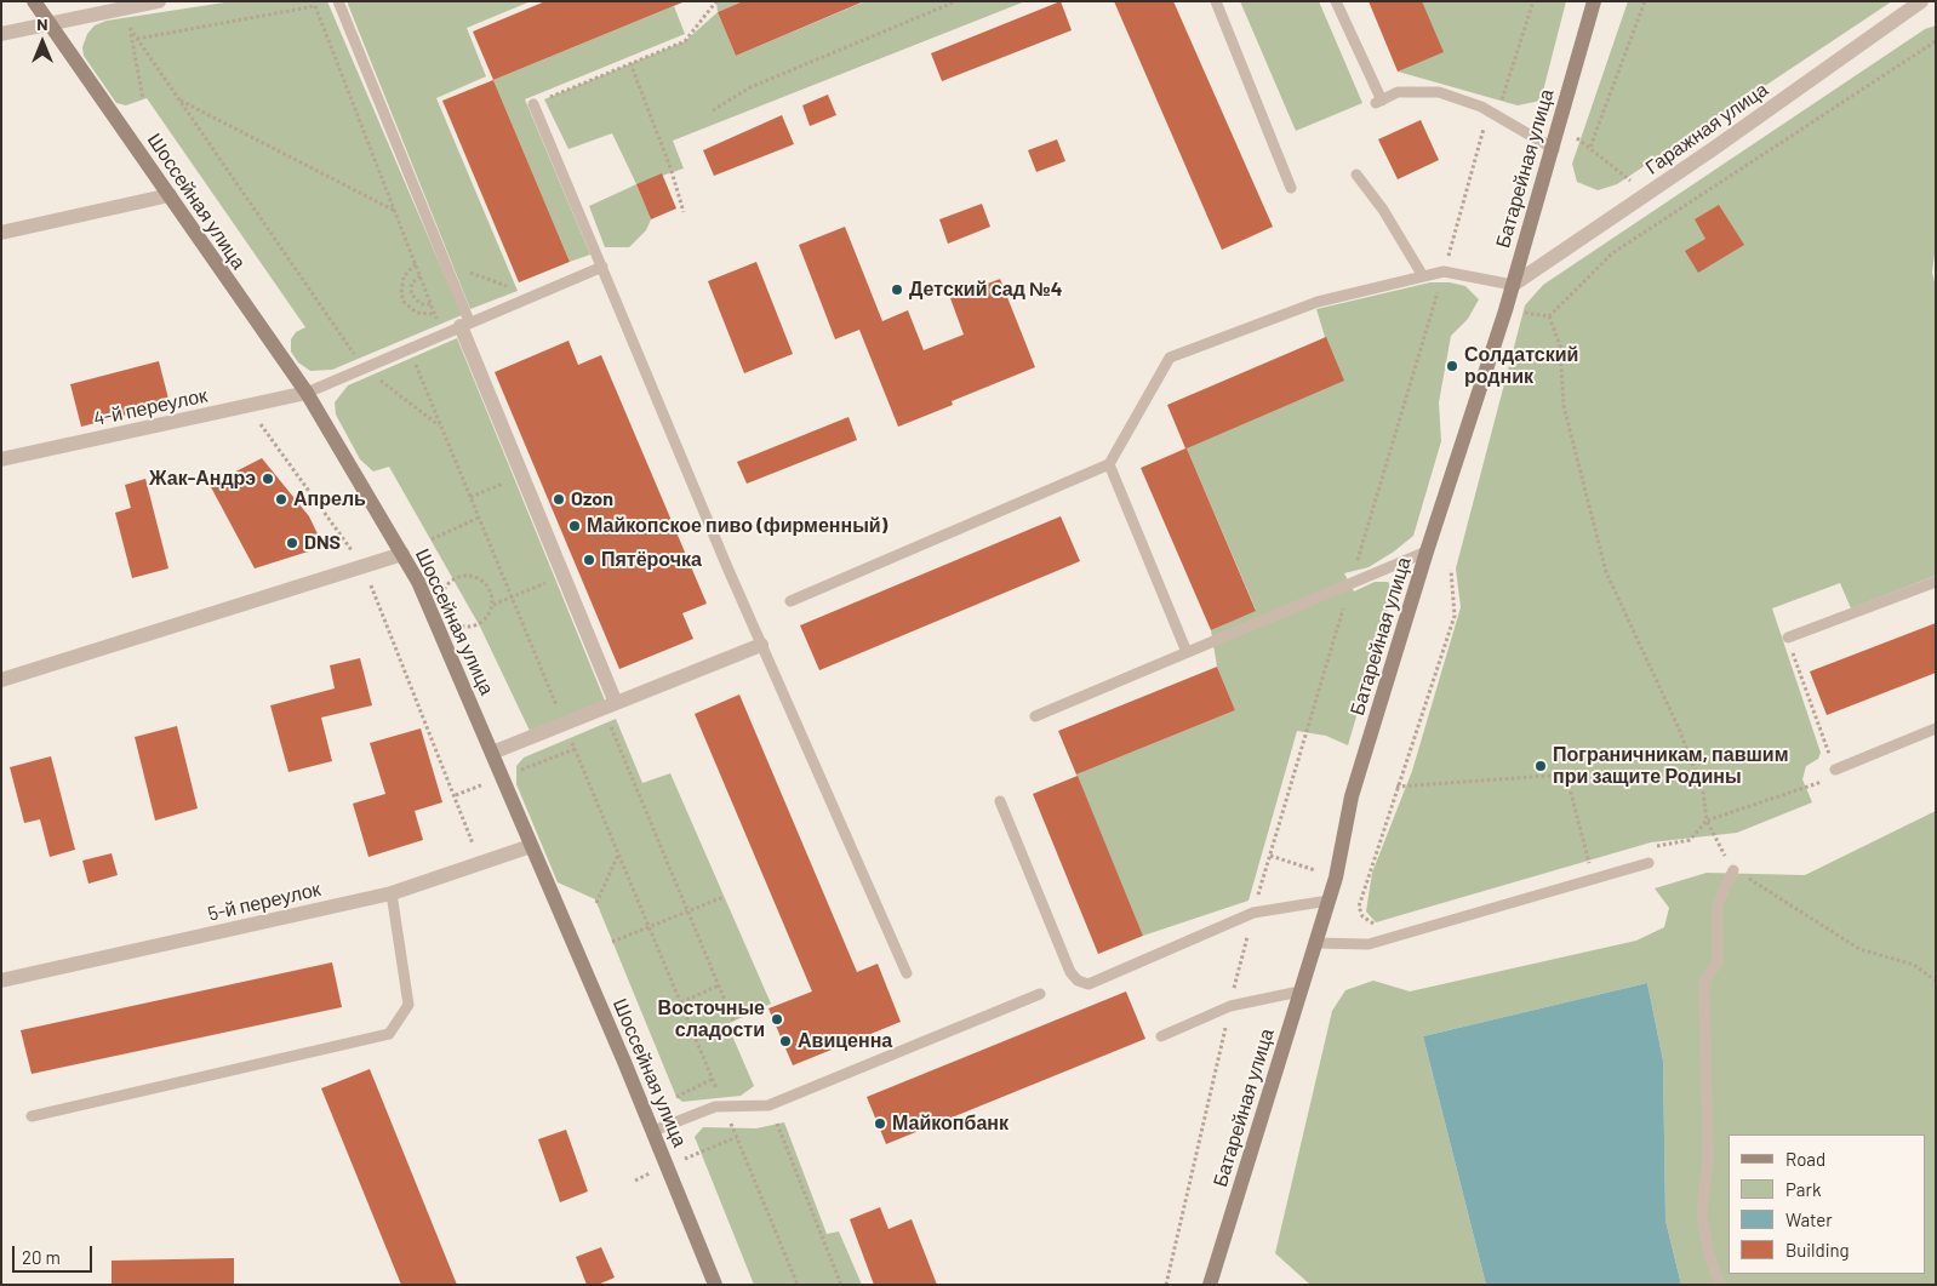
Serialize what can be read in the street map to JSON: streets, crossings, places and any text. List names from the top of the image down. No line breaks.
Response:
{"streets":{"main road":["Батарейная улица","Шоссейная улица"],"street":["Гаражная улица","4-й переулок","5-й переулок"]},"crossings":[["Гаражная улица","Батарейная улица"],["Шоссейная улица","4-й переулок"],["Шоссейная улица","5-й переулок"]],"places":["Детский сад №4","Солдатский родник","Жак-Андрэ","Апрель","Ozon","Майкопское пиво (фирменный)","DNS","Пятёрочка","Пограничникам, павшим при защите Родины","Восточные сладости","Авиценна","Майкопбанк"],"legend":["Road","Park","Water","Building"],"scale_bar":"20 m","north":"top"}
